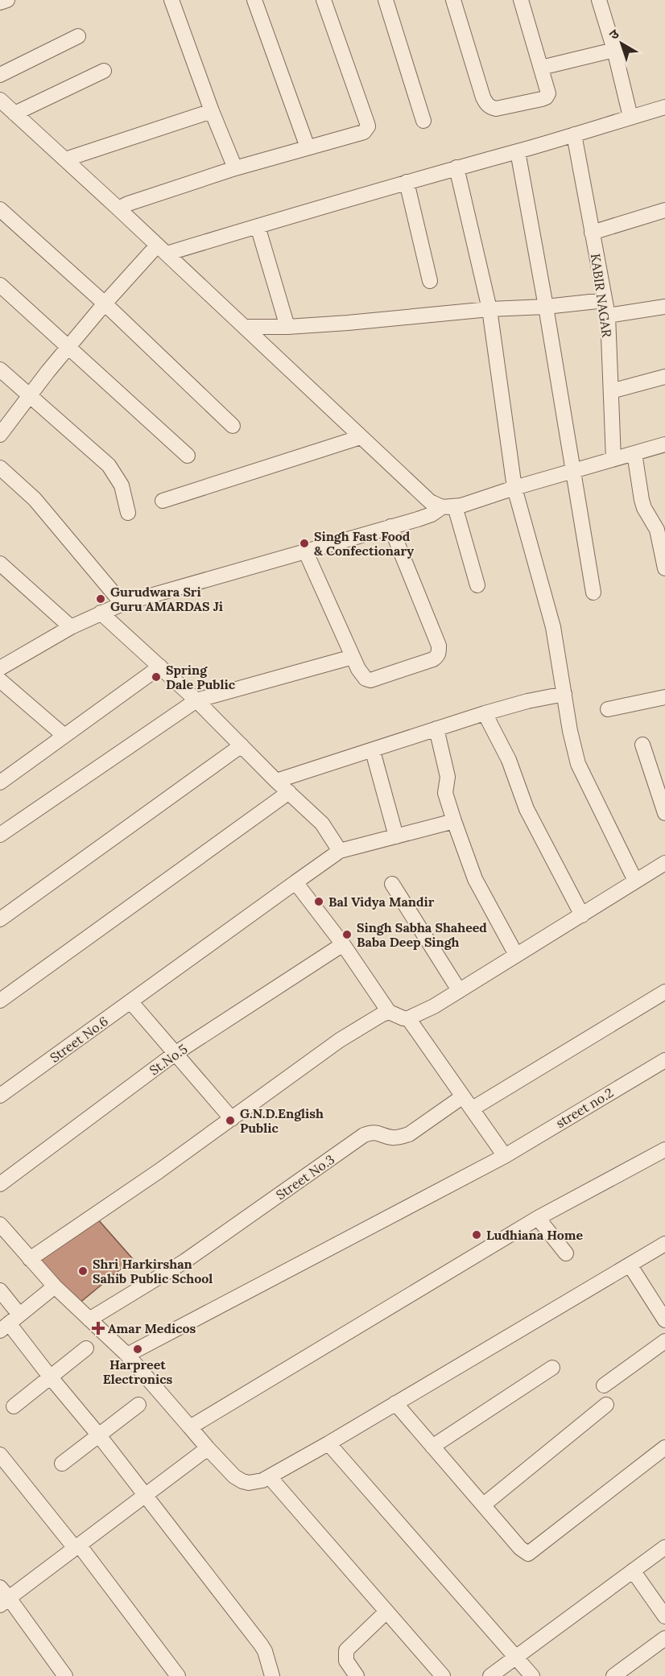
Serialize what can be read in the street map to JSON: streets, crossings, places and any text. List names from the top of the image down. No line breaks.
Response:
{"streets":{"street":["KABIR NAGAR","Street No.6","St.No.5","street no.2","Street No.3"]},"places":{"other":["Singh Fast Food & Confectionary","Gurudwara Sri Guru AMARDAS Ji","Spring Dale Public","Bal Vidya Mandir","Singh Sabha Shaheed Baba Deep Singh","G.N.D.English Public","Ludhiana Home","Shri Harkirshan Sahib Public School","Harpreet Electronics"],"health":["Amar Medicos"]},"north":"top left"}
